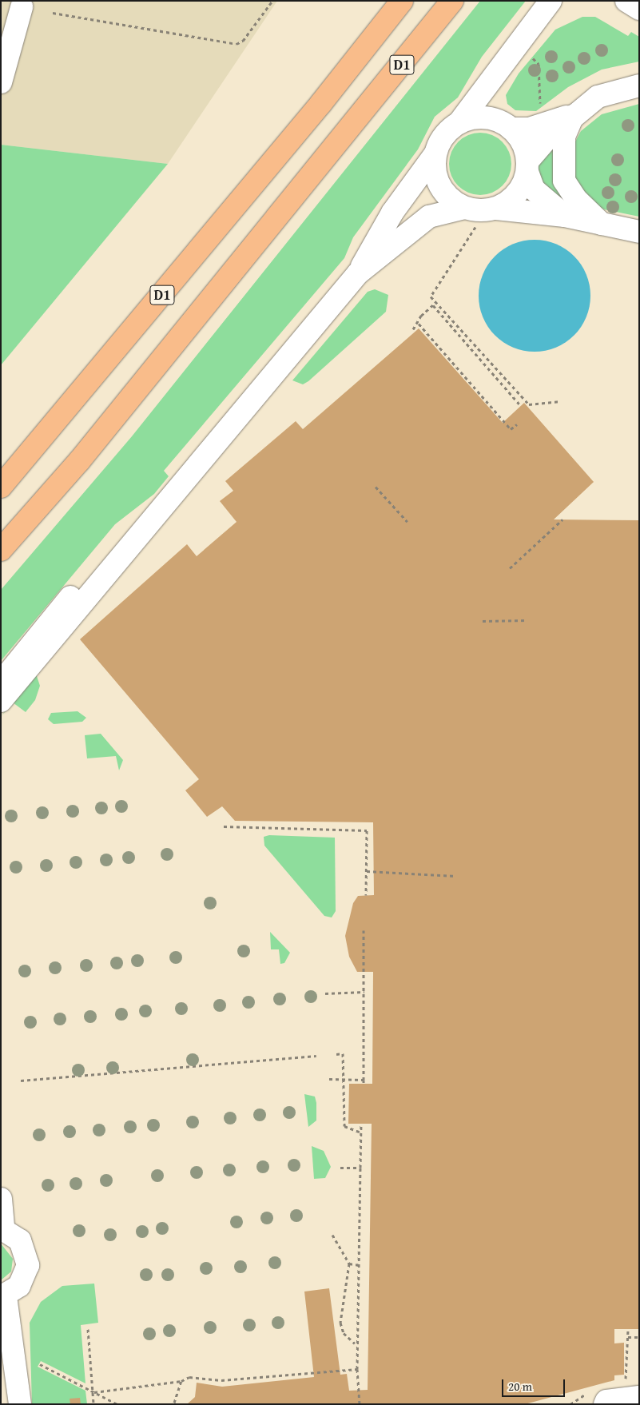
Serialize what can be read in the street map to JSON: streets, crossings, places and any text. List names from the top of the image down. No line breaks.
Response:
{"streets":{"highway":["D1"]},"scale_bar":"20 m"}
